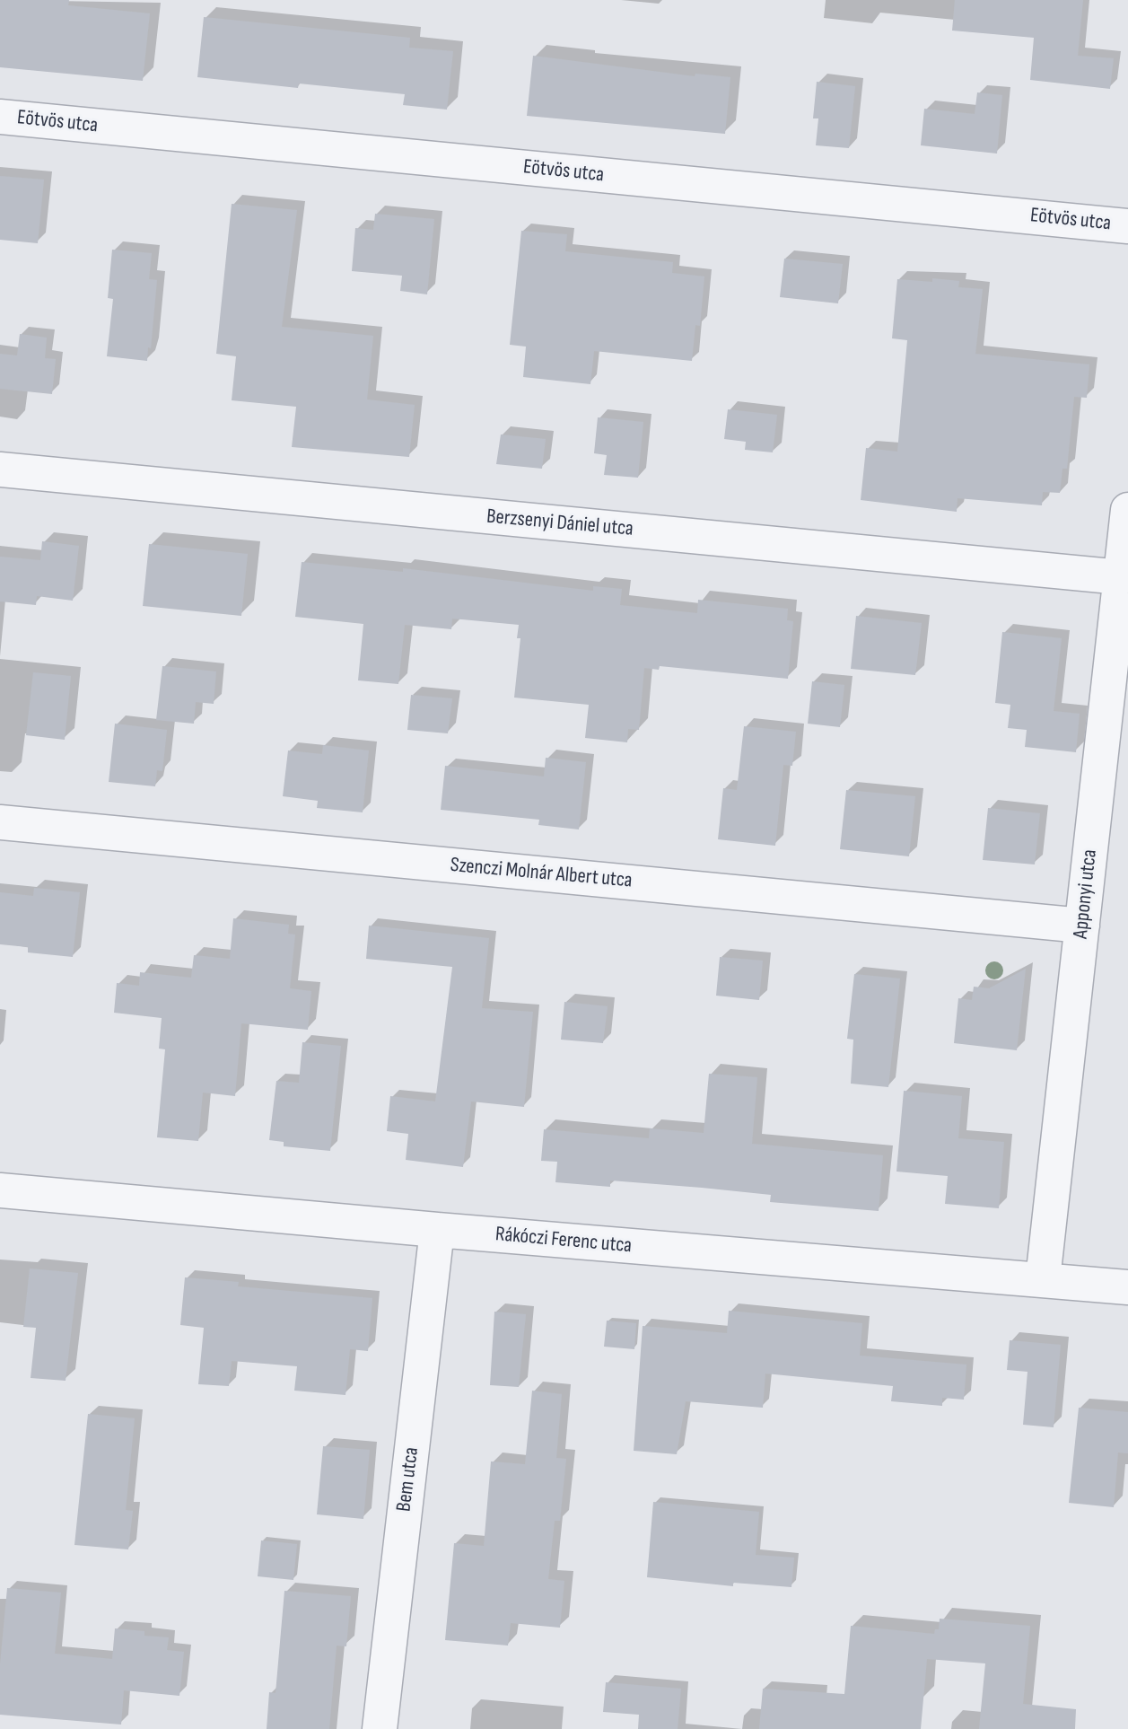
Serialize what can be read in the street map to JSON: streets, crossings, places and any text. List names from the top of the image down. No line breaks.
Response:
{"streets":{"street":["Eötvös utca","Berzsenyi Dániel utca","Szenczi Molnár Albert utca","Apponyi utca","Rákóczi Ferenc utca","Bem utca"]},"crossings":[["Berzsenyi Dániel utca","Apponyi utca"],["Szenczi Molnár Albert utca","Apponyi utca"],["Apponyi utca","Rákóczi Ferenc utca"],["Rákóczi Ferenc utca","Bem utca"]]}
